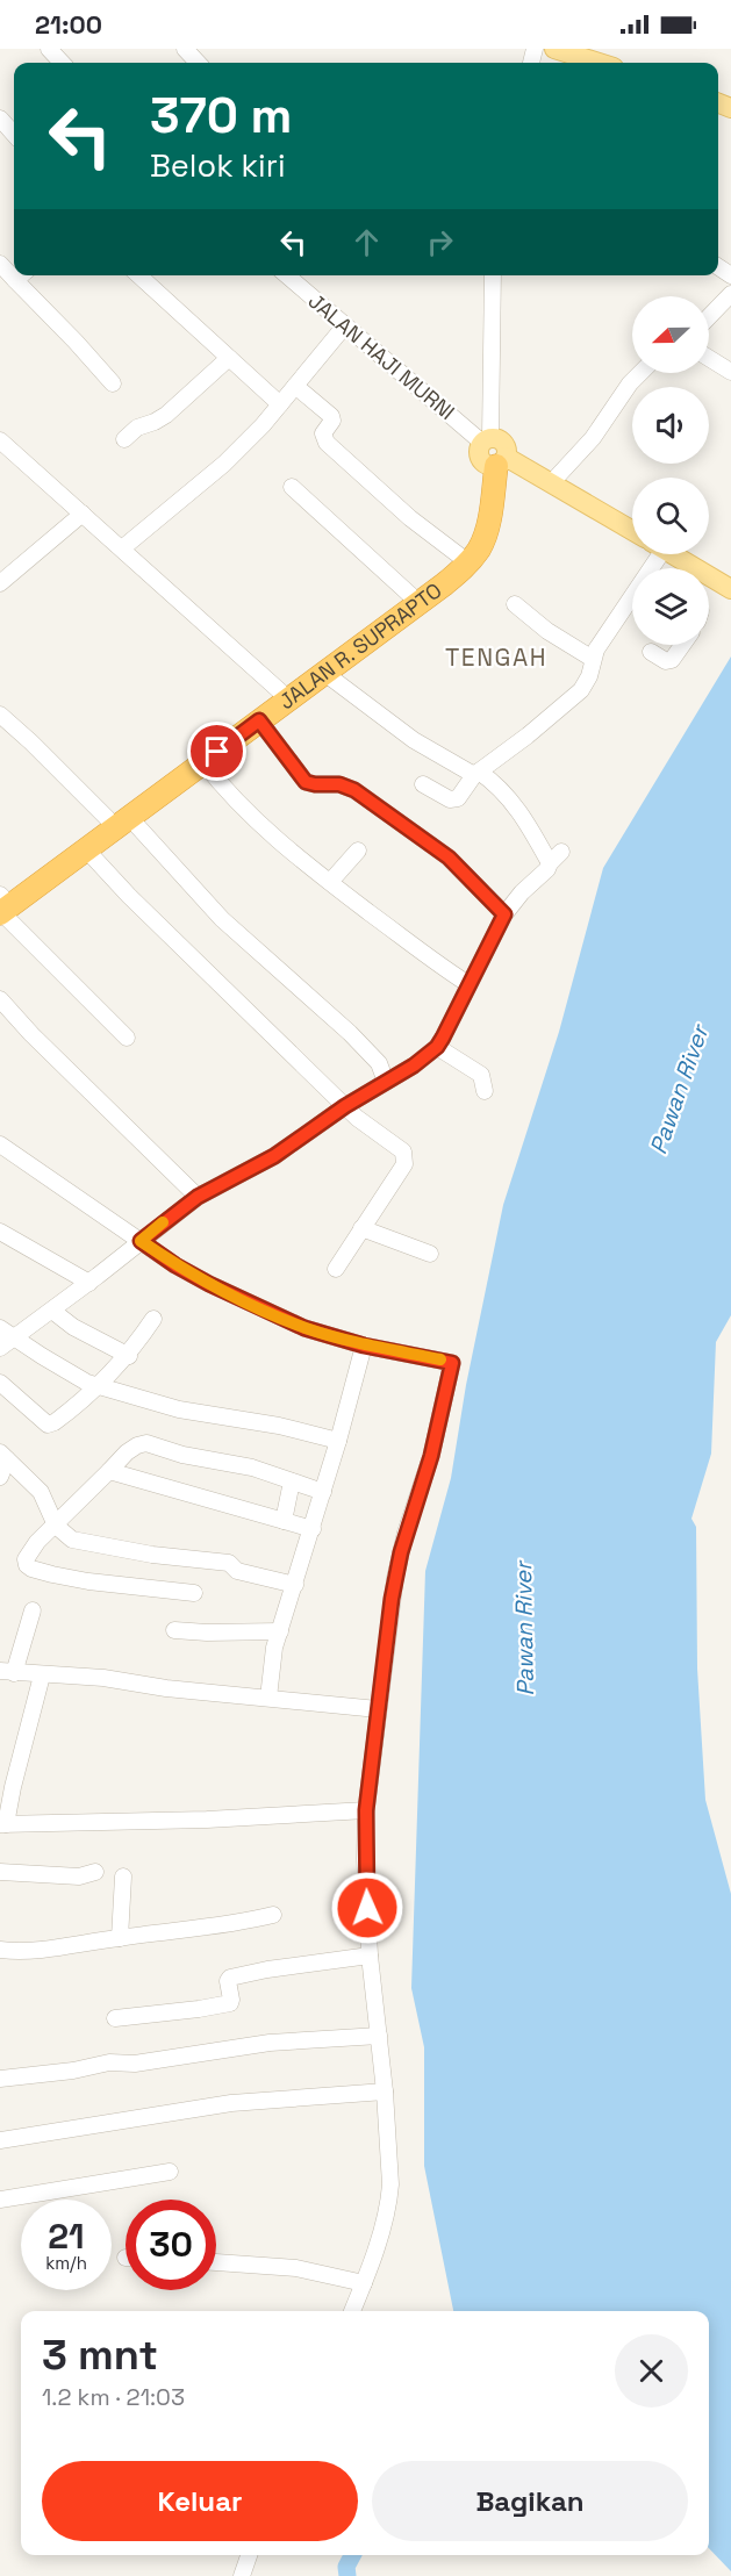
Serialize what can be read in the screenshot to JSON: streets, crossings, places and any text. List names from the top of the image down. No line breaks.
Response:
{"streets":{"highway":["JALAN R. SUPRAPTO"],"street":["JALAN HAJI MURNI"]},"crossings":[["JALAN HAJI MURNI","JALAN R. SUPRAPTO"]],"districts":["TENGAH"],"water":["Pawan River"],"north":"left","page":{"status":"21:00","turn":["370 m","Belok kiri"],"speed":"21 km/h","limit":"30","heading":["3 mnt","1.2 km · 21:03"],"buttons":["Keluar","Bagikan"]}}
